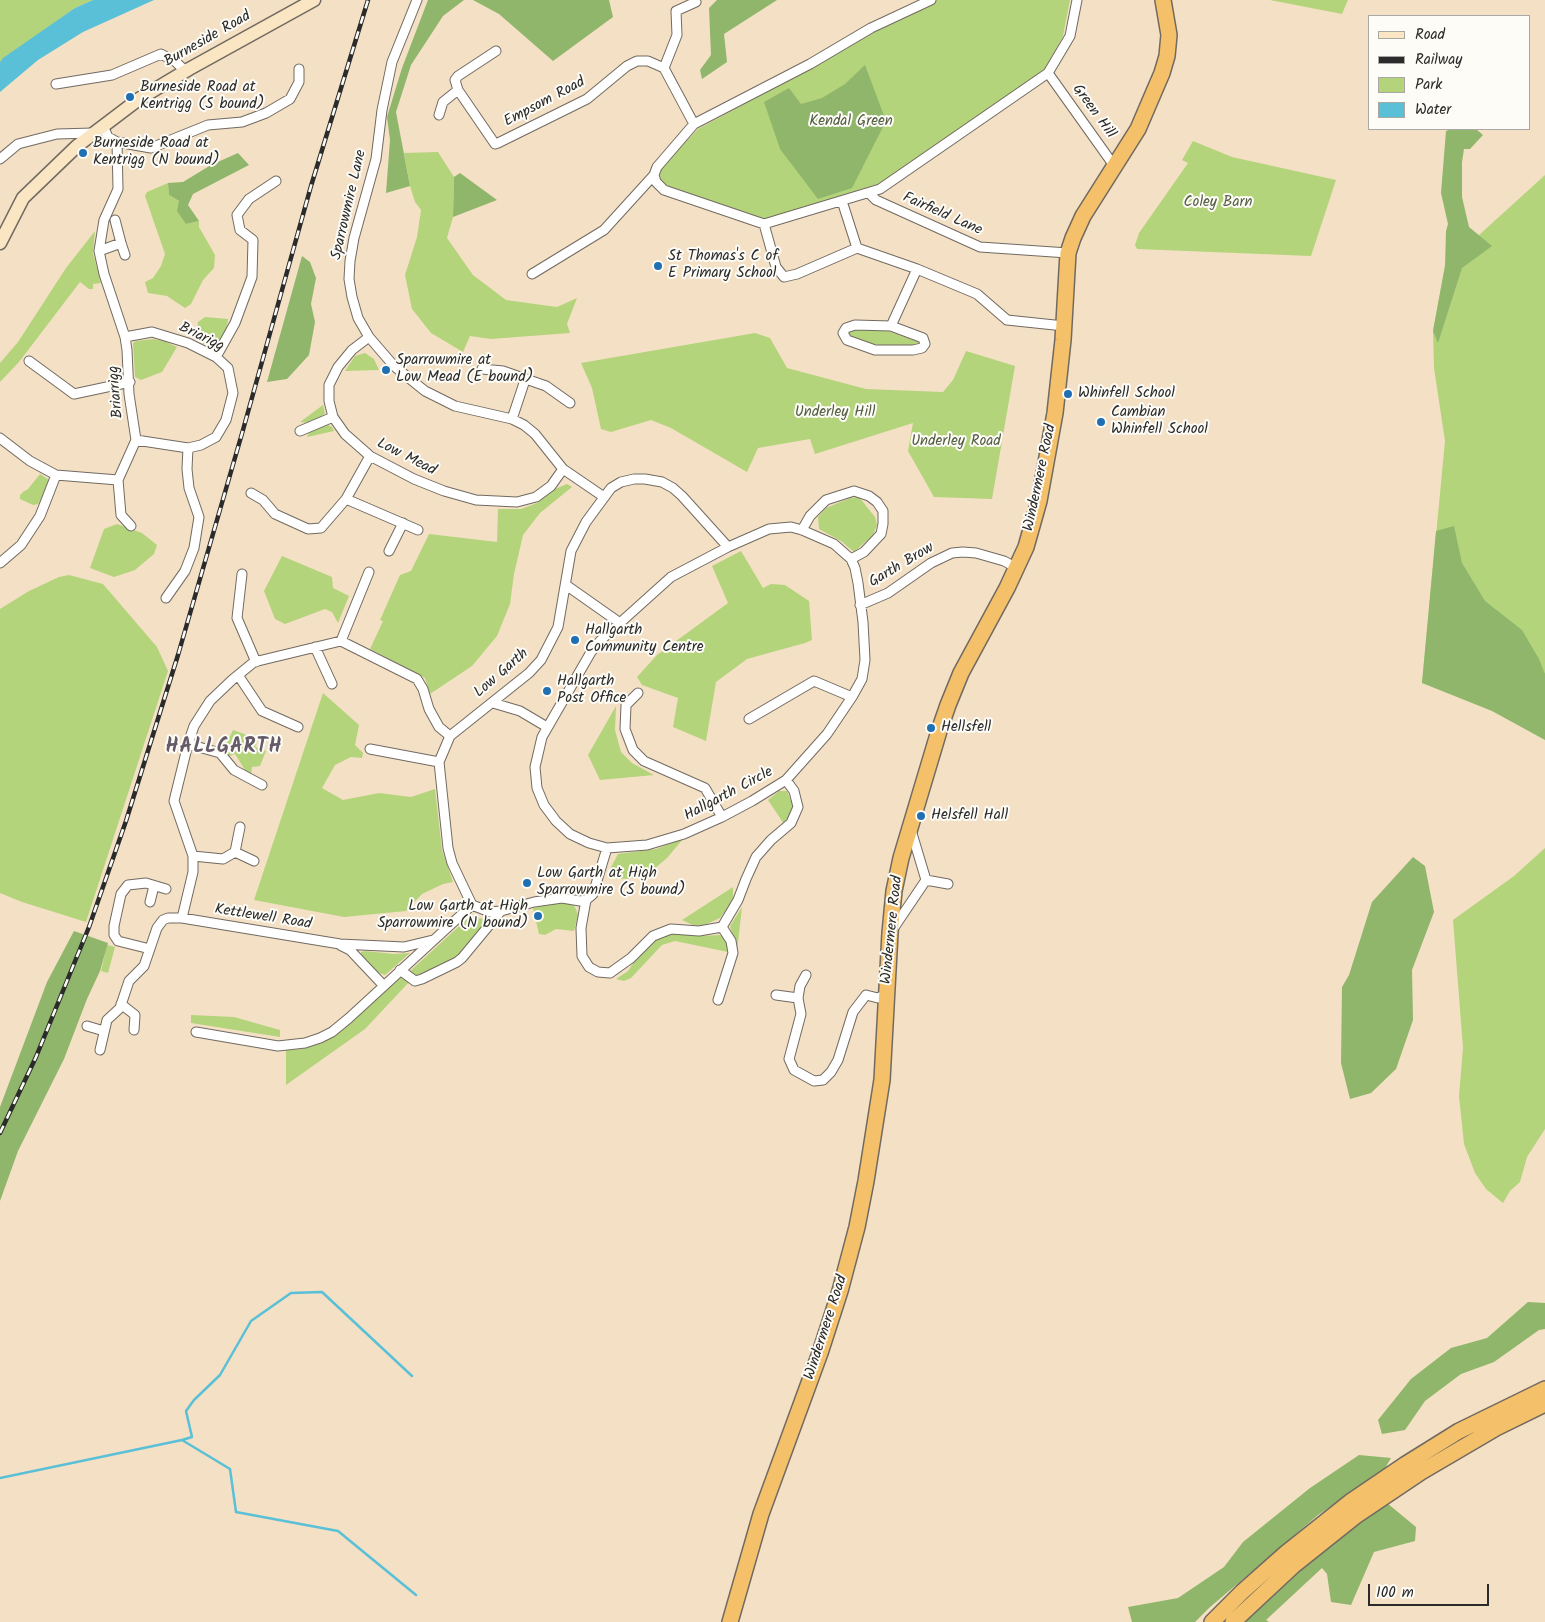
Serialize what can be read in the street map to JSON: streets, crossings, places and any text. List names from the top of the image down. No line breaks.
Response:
{"streets":{"highway":["Windermere Road"],"street":["Burneside Road","Empsom Road","Green Hill","Sparrowmire Lane","Fairfield Lane","Briarigg","Briarrigg","Low Mead","Garth Brow","Low Garth","Hallgarth Circle","Kettlewell Road"]},"crossings":[["Green Hill","Windermere Road"],["Sparrowmire Lane","Low Mead"],["Sparrowmire Lane","Low Garth"],["Fairfield Lane","Windermere Road"],["Briarigg","Briarrigg"],["Windermere Road","Garth Brow"],["Garth Brow","Hallgarth Circle"],["Low Garth","Hallgarth Circle"]],"districts":["HALLGARTH"],"parks":["Kendal Green","Coley Barn","Underley Hill","Underley Road"],"places":["Burneside Road at Kentrigg (S bound)","Burneside Road at Kentrigg (N bound)","St Thomas's C of E Primary School","Sparrowmire at Low Mead (E bound)","Whinfell School","Cambian Whinfell School","Hallgarth Community Centre","Hallgarth Post Office","Hellsfell","Helsfell Hall","Low Garth at High Sparrowmire (S bound)","Low Garth at High Sparrowmire (N bound)"],"legend":["Road","Railway","Park","Water"],"scale_bar":"100 m"}
